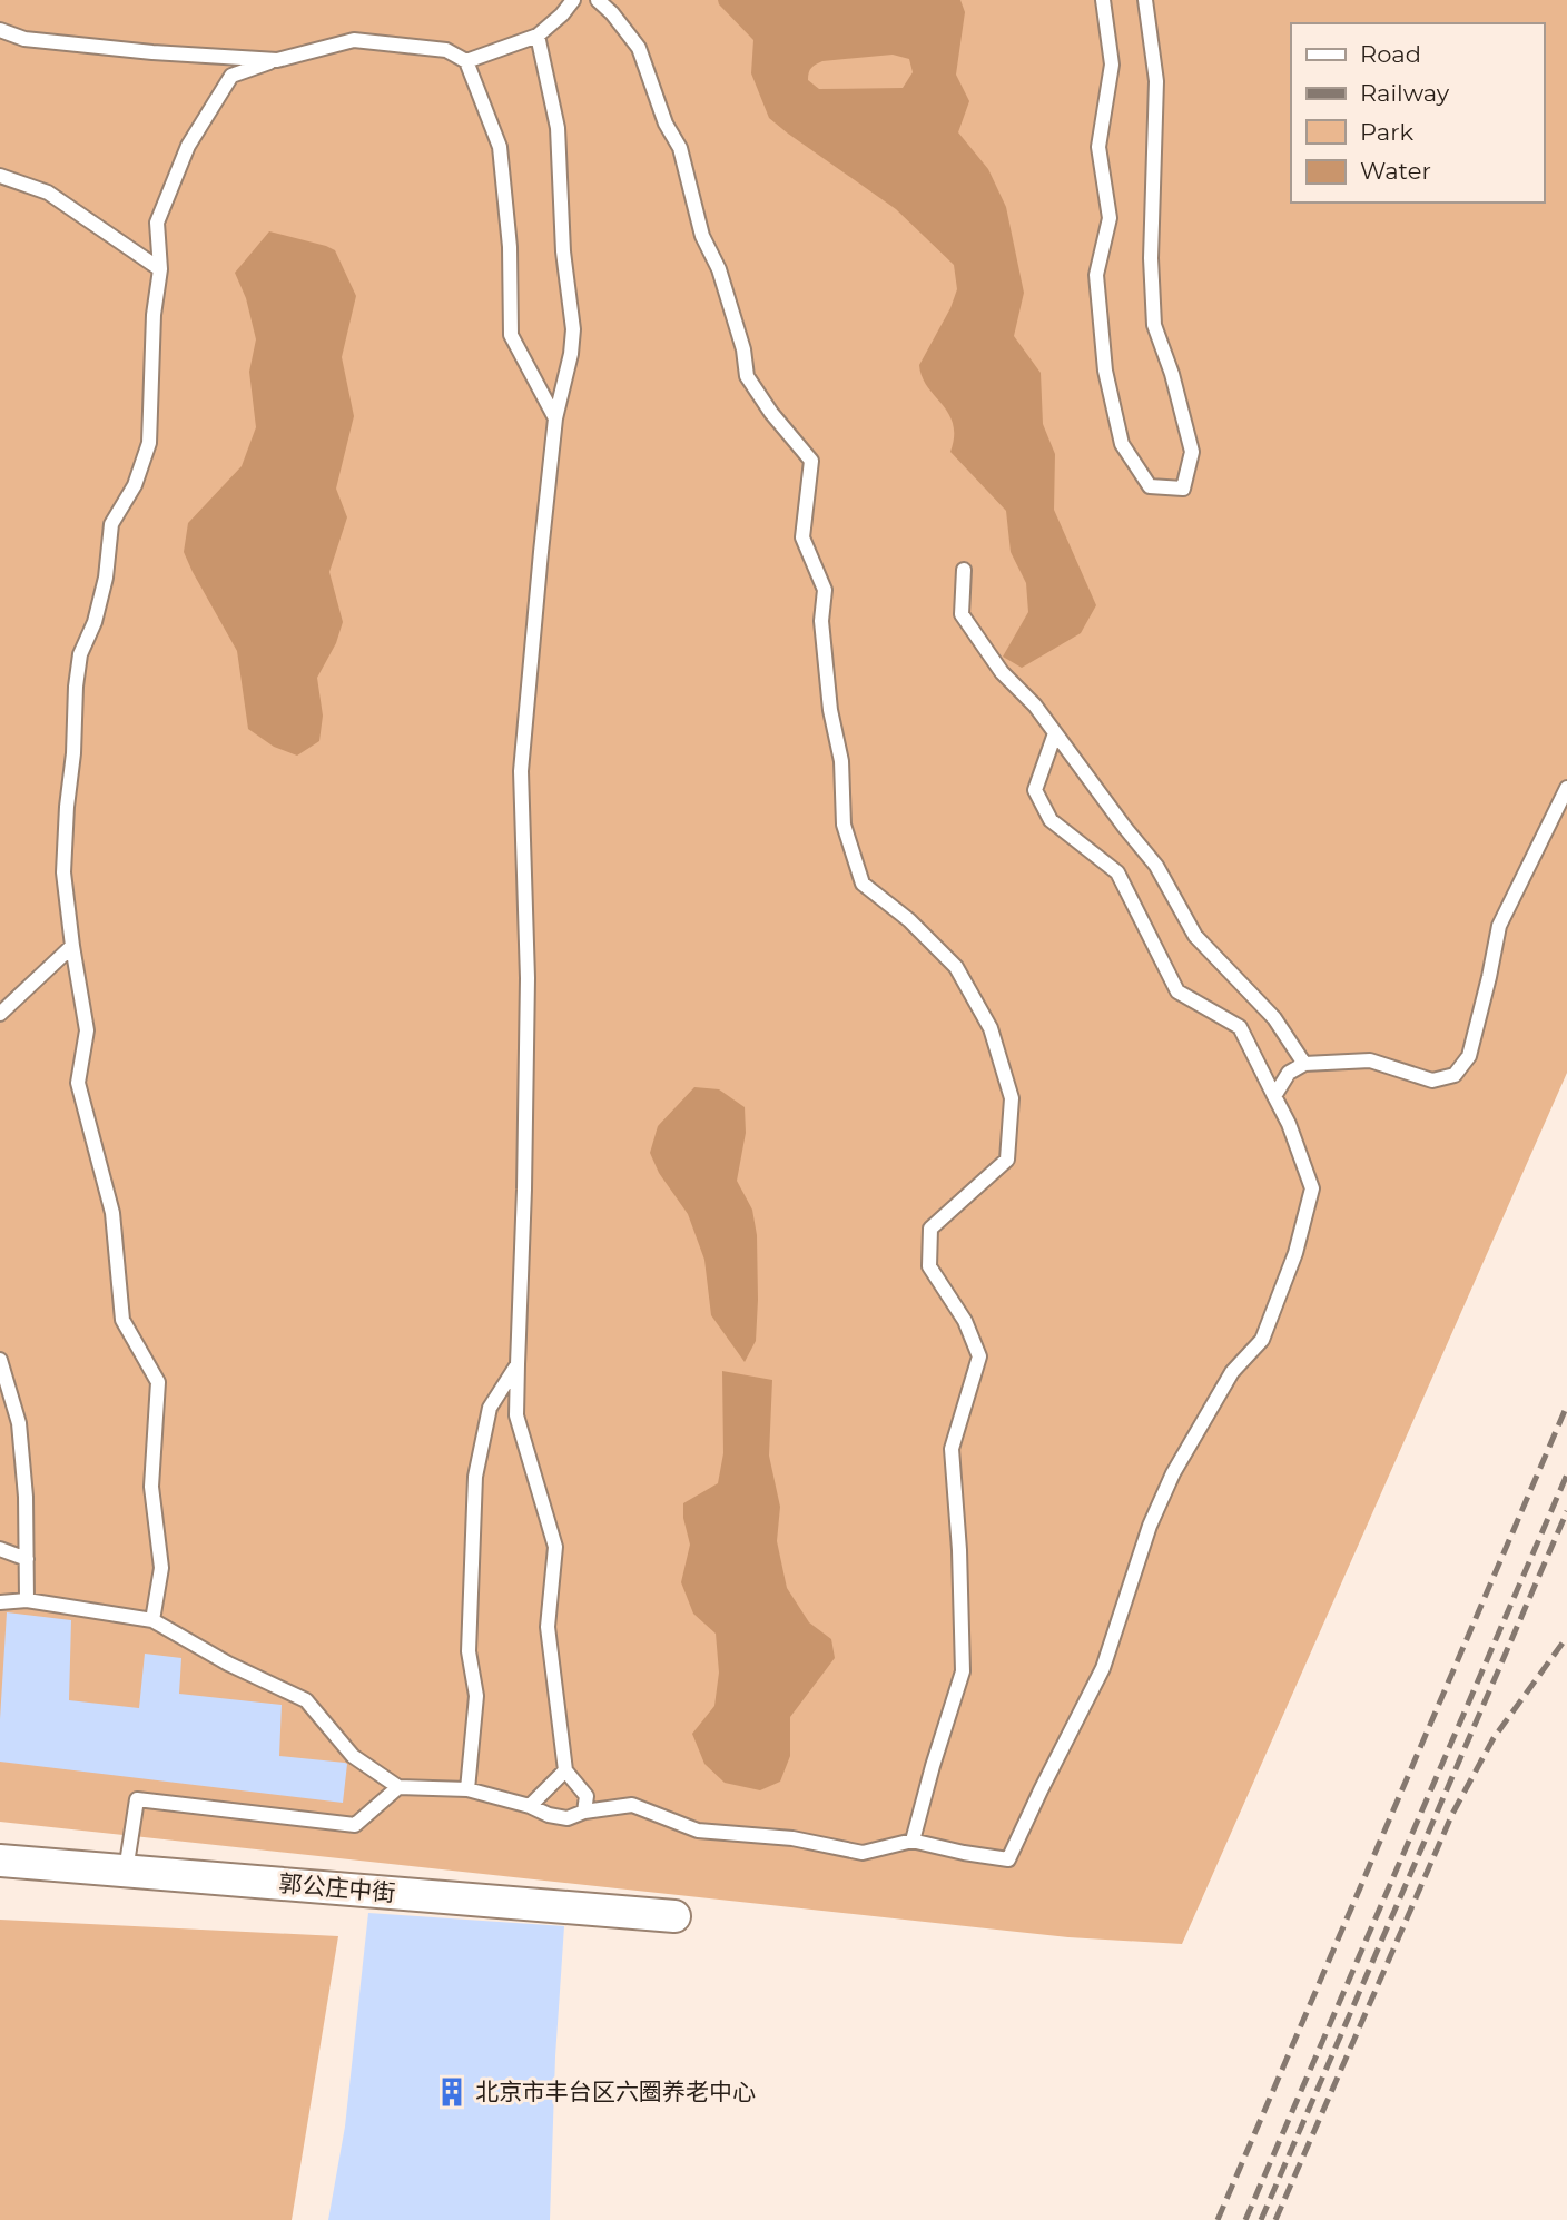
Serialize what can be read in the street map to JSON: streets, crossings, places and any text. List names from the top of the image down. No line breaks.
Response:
{"streets":{"street":["郭公庄中街"]},"places":{"building":["北京市丰台区六圈养老中心"]},"legend":["Road","Railway","Park","Water"]}
